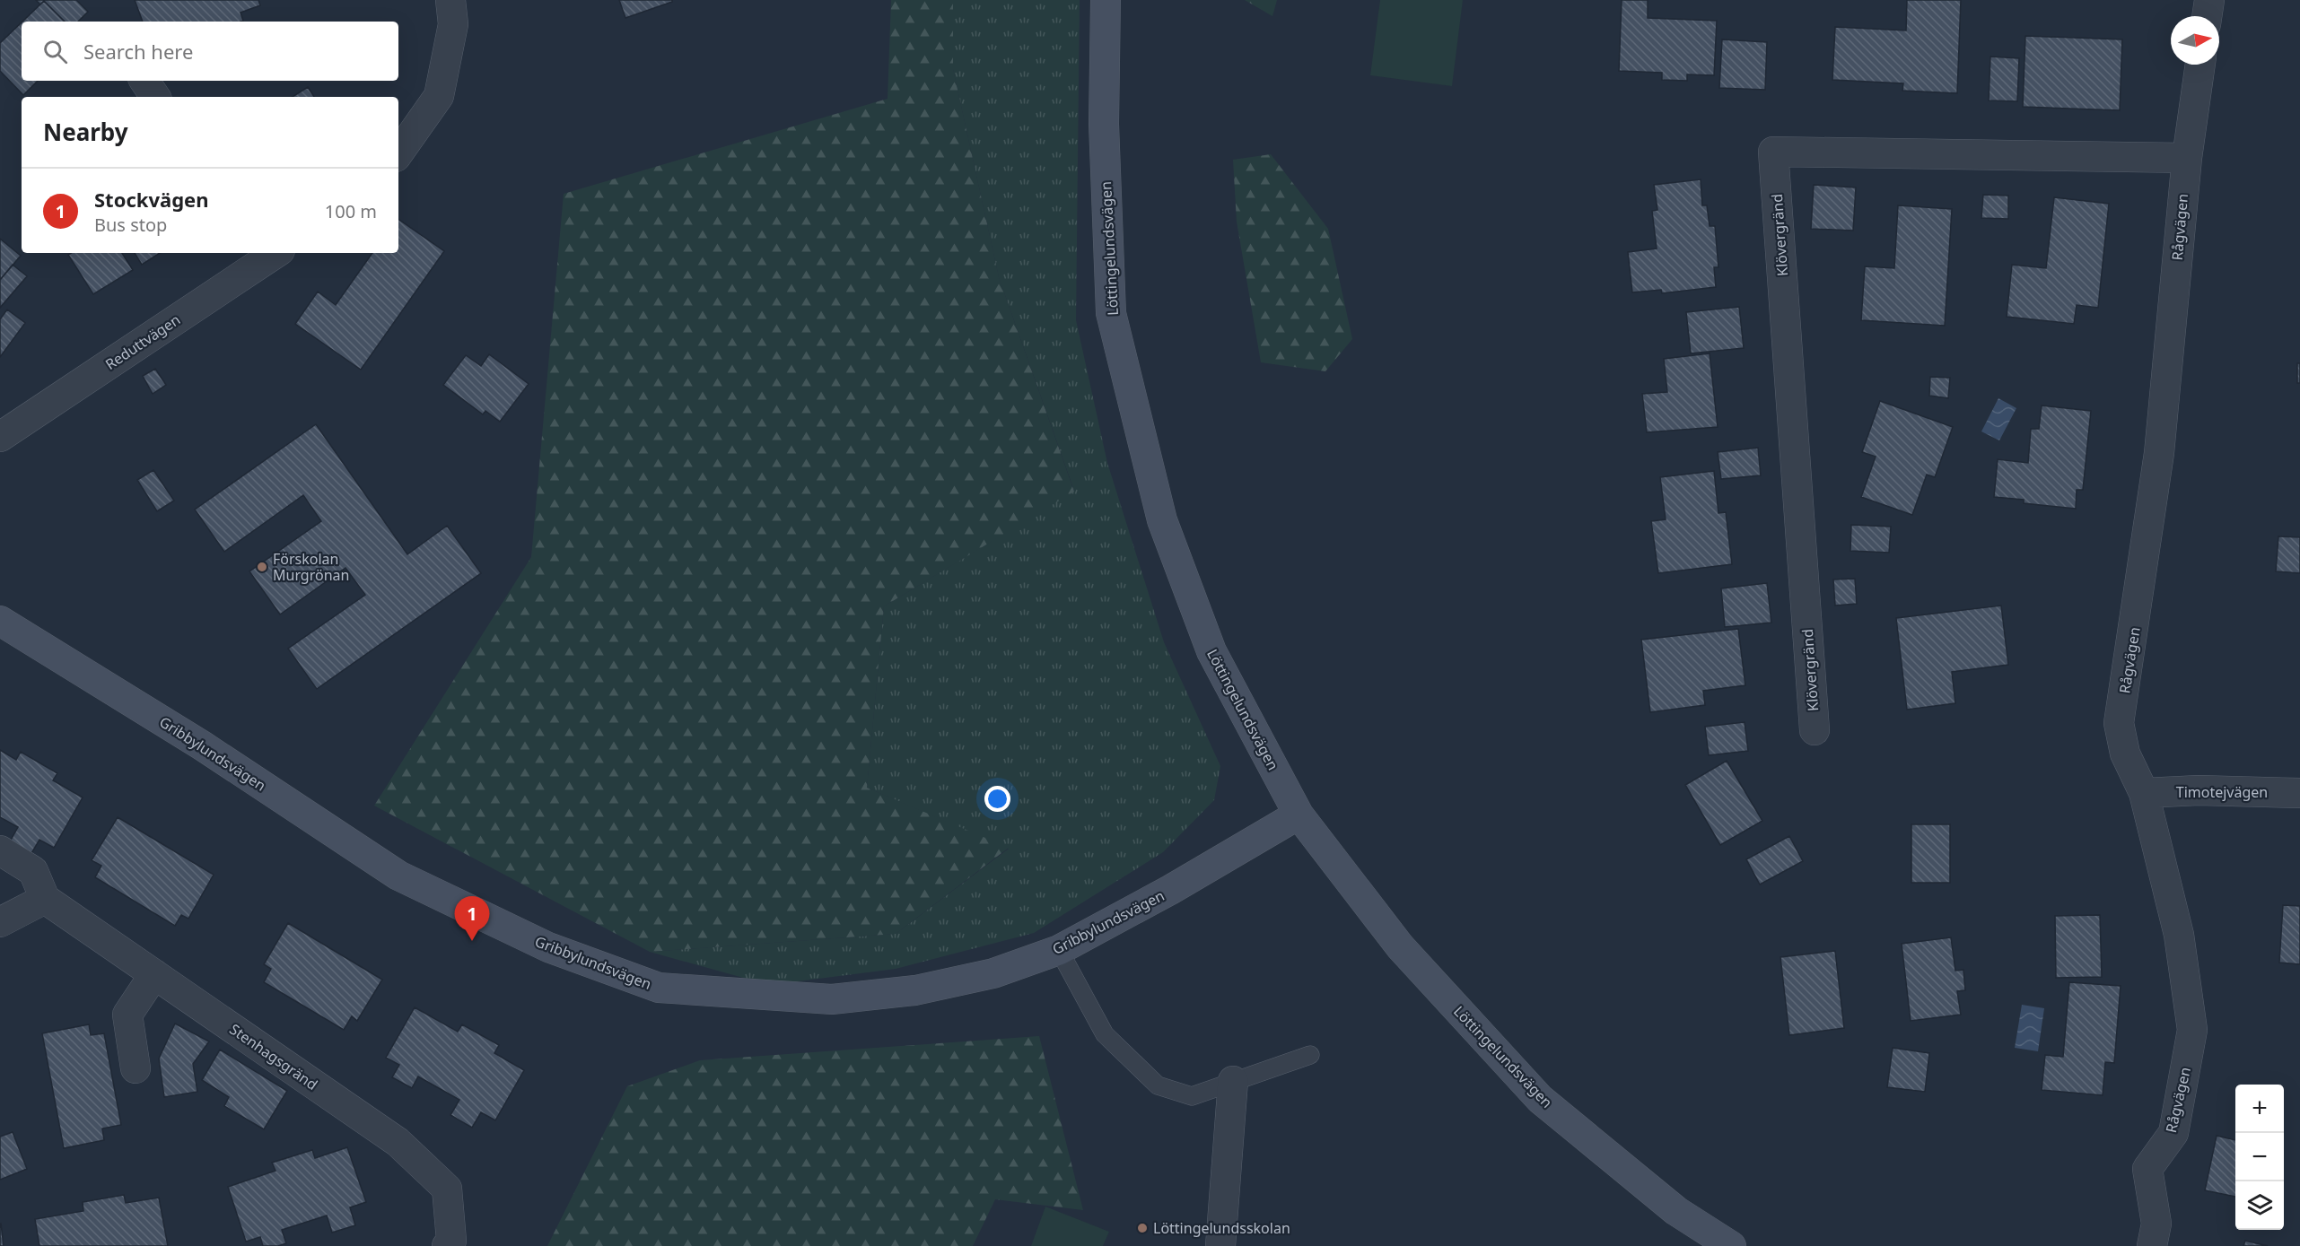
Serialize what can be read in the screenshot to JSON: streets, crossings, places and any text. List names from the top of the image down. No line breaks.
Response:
{"streets":{"main road":["Löttingelundsvägen","Gribbylundsvägen"],"street":["Rågvägen","Klövergränd","Reduttvägen","Timotejvägen","Stenhagsgränd"]},"crossings":[["Rågvägen","Klövergränd"],["Rågvägen","Timotejvägen"],["Löttingelundsvägen","Gribbylundsvägen"]],"places":["Förskolan Murgrönan","Löttingelundsskolan"],"north":"right","page":{"search":"Search here","heading":"Nearby","list":[{"mark":"1","name":"Stockvägen","note":"Bus stop","value":"100 m"}],"pins":"1","map_buttons":["+","−"]}}
